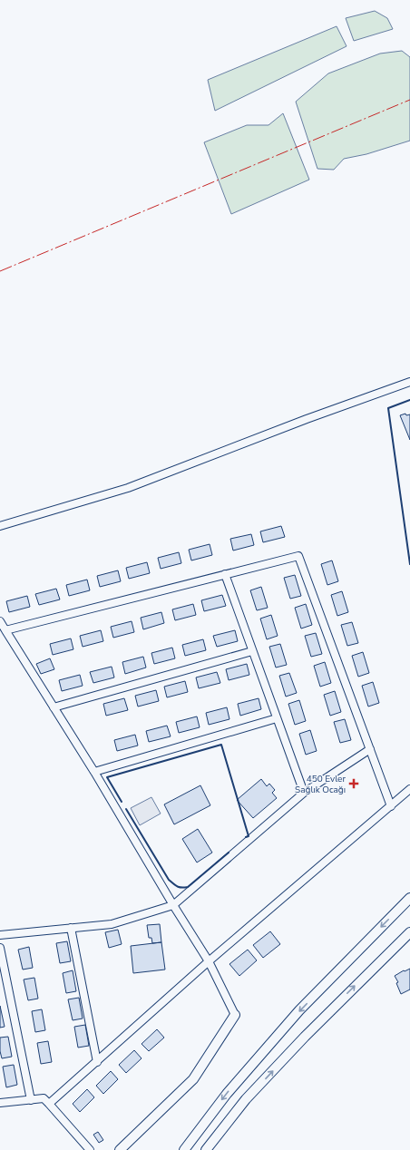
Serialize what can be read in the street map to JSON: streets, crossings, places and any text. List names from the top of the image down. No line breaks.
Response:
{"places":{"health":["450 Evler Sağlık Ocağı"]}}
